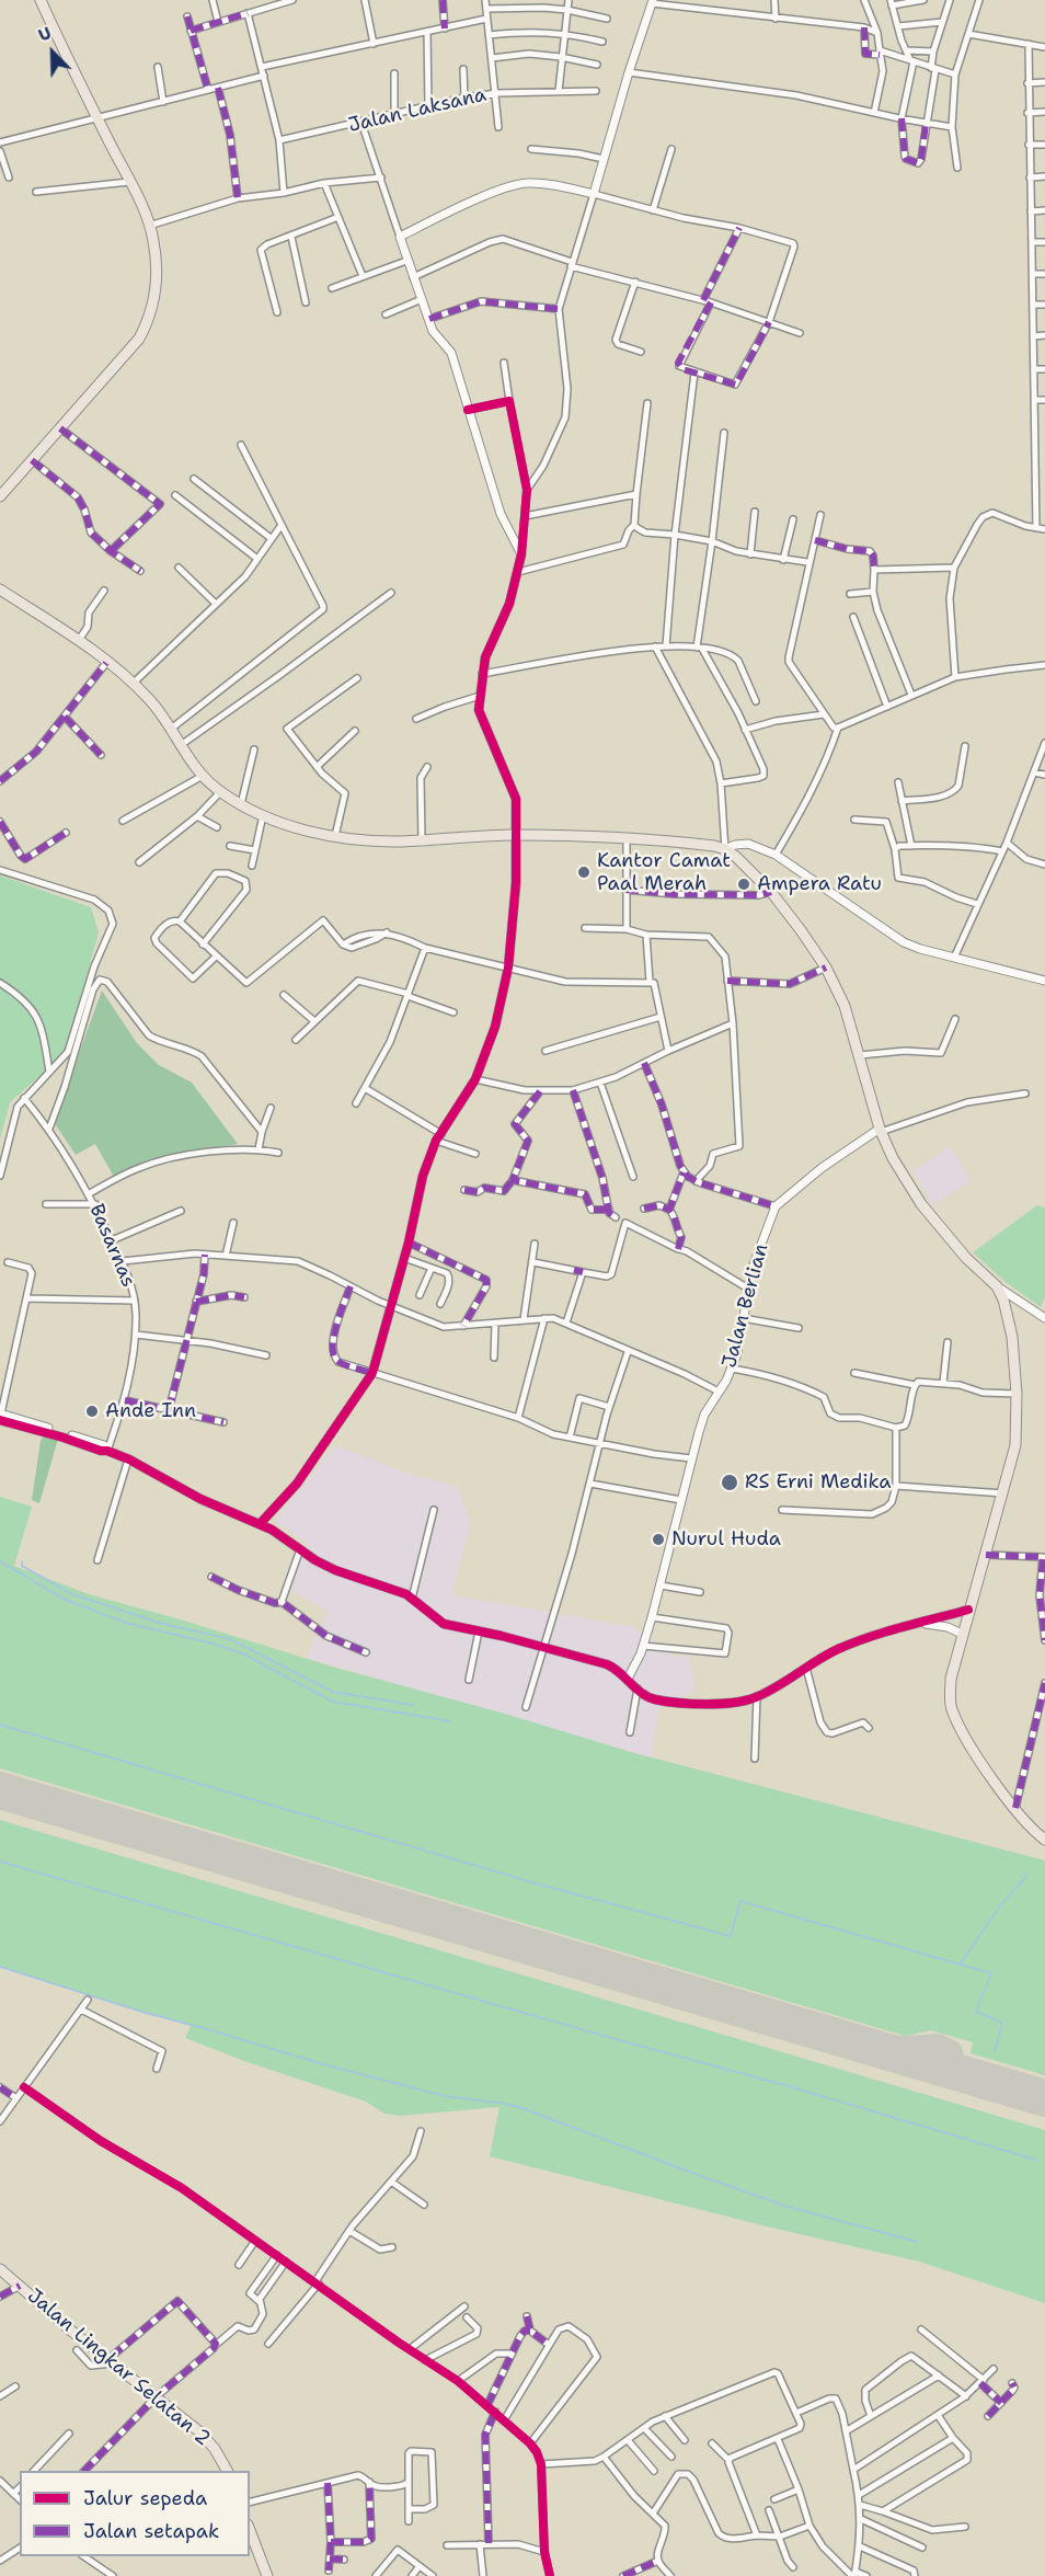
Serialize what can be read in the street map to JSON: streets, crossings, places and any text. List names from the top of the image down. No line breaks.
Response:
{"streets":{"highway":["Jalan Lingkar Selatan 2"],"street":["Jalan Laksana","Basarnas","Jalan Berlian"]},"places":["Kantor Camat Paal Merah","Ampera Ratu","Ande Inn","RS Erni Medika","Nurul Huda"],"legend":["Jalur sepeda","Jalan setapak"],"north":"top left"}
